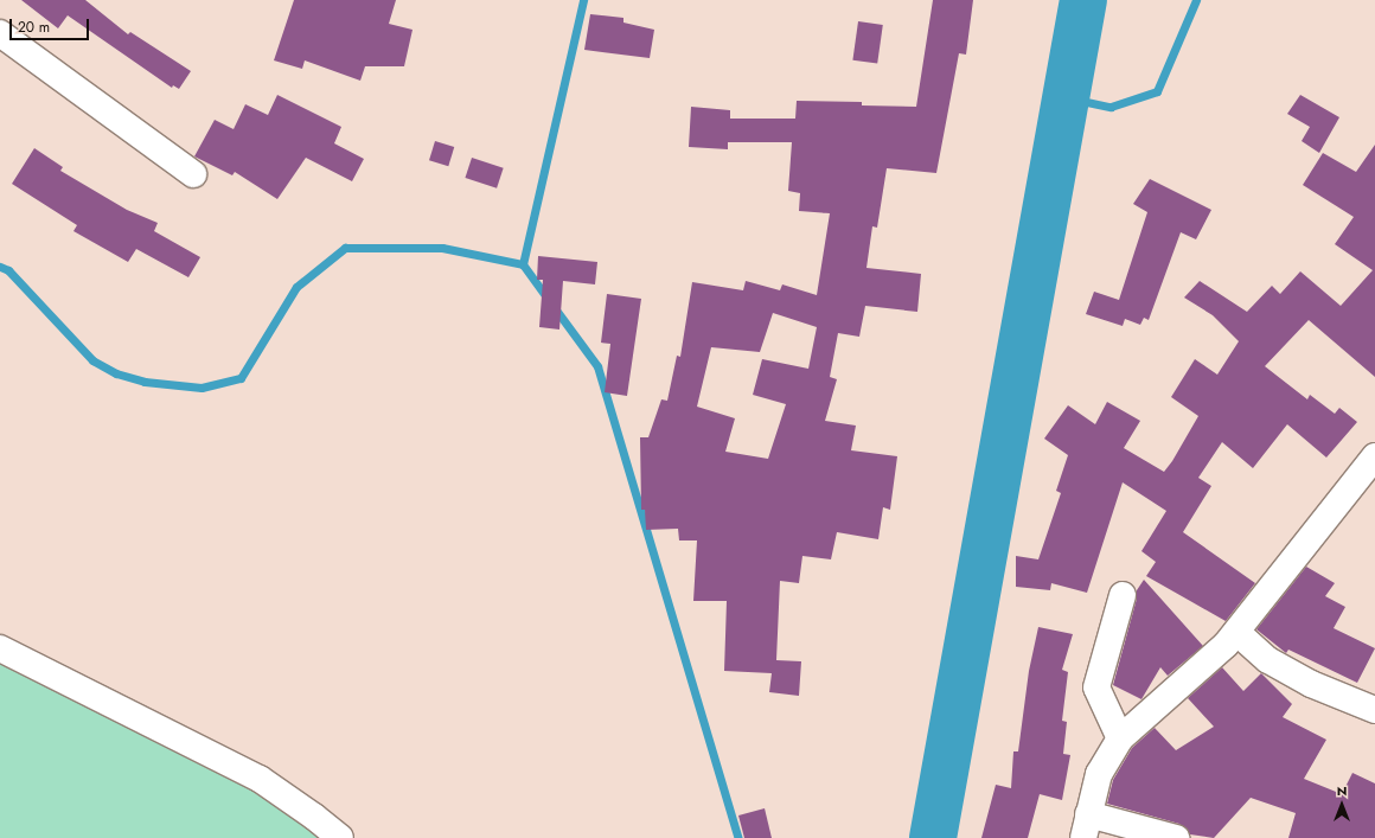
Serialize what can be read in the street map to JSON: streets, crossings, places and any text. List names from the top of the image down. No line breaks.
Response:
{"scale_bar":"20 m","north":"top"}
